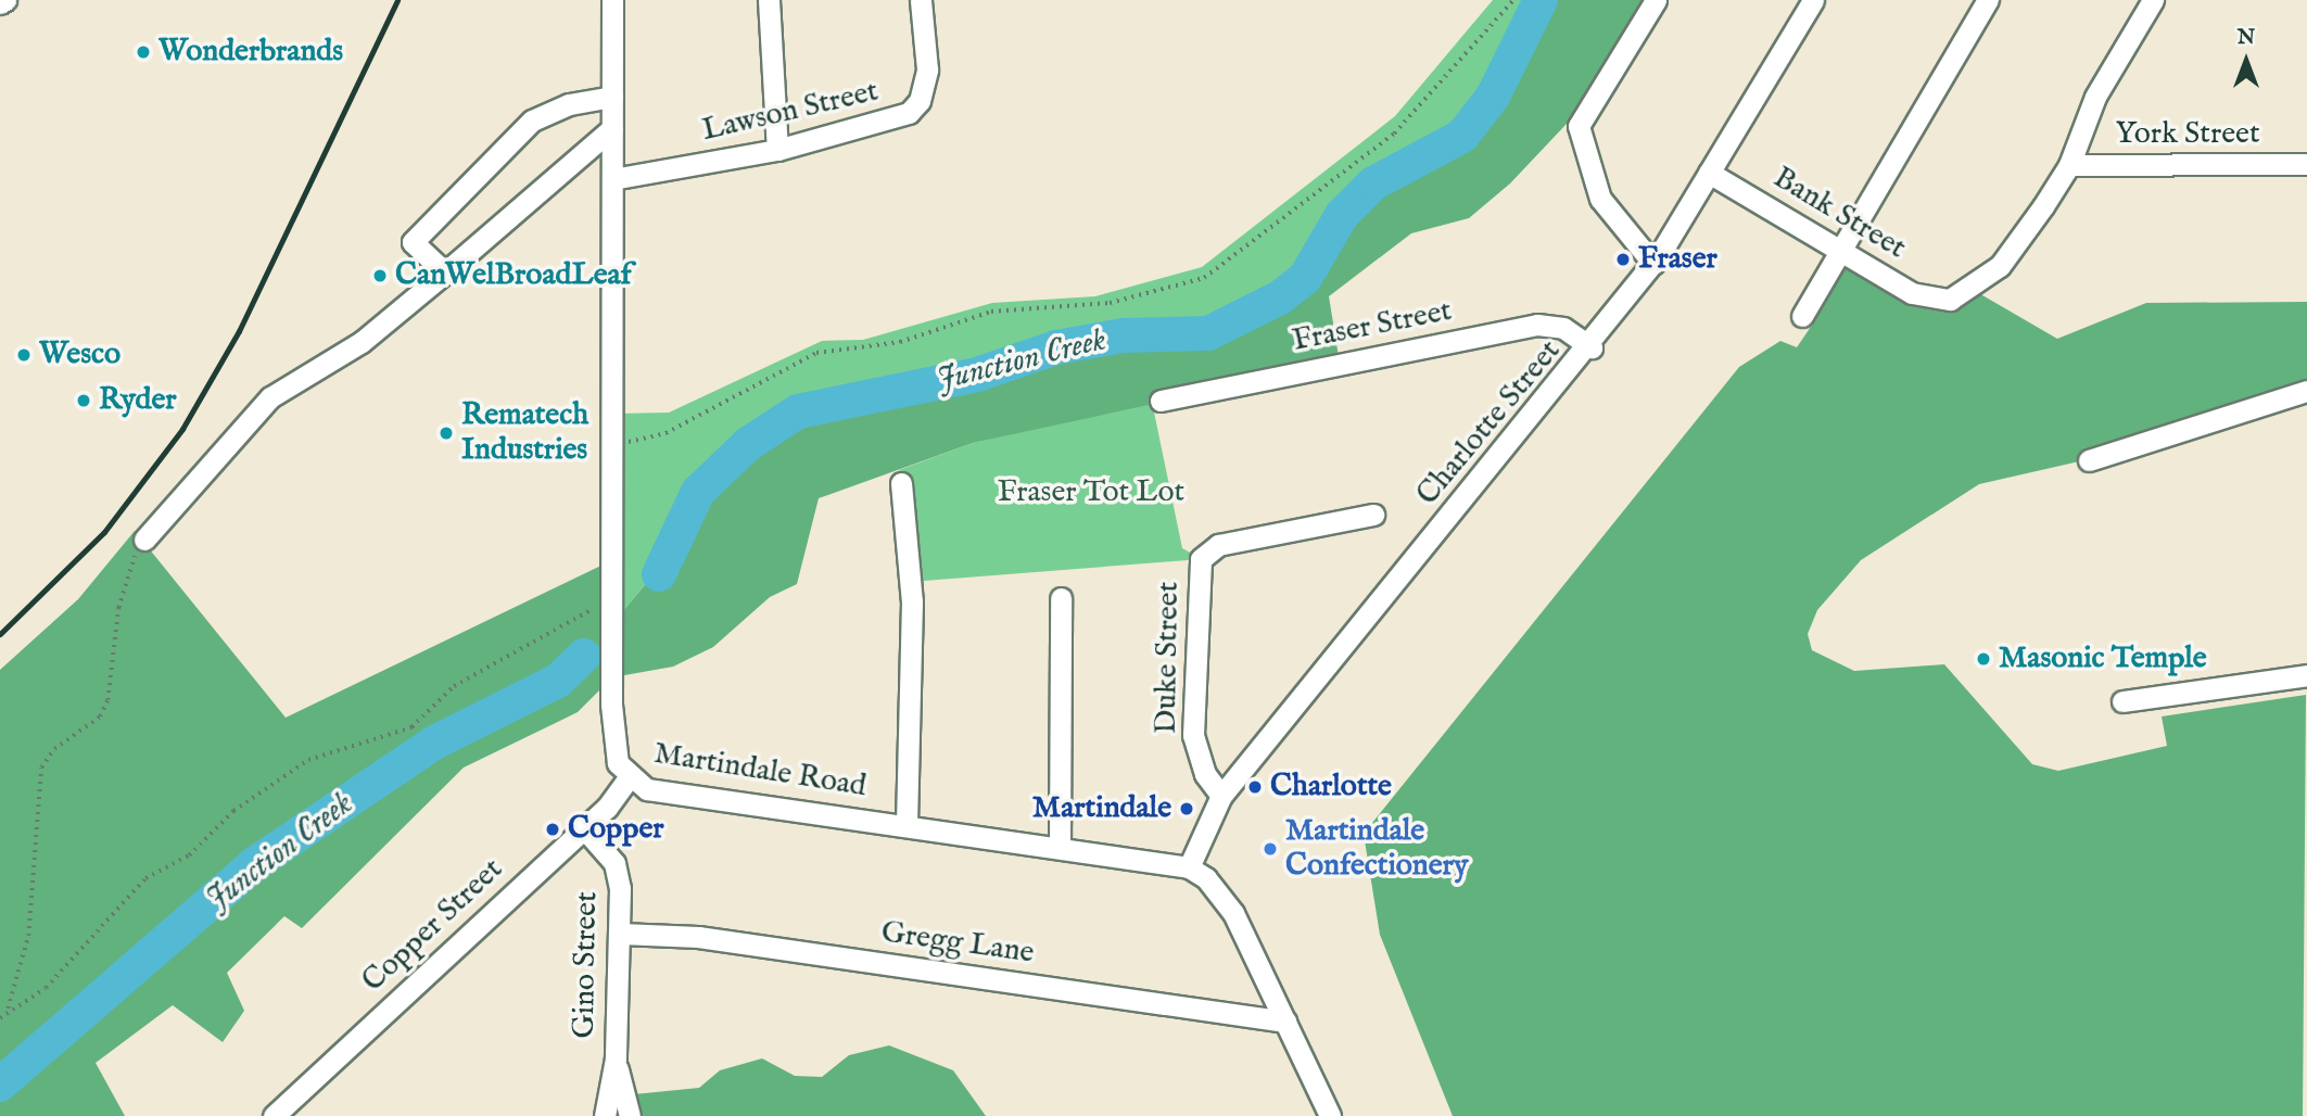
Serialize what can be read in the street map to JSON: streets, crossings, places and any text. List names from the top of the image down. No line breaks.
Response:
{"streets":{"street":["Lawson Street","York Street","Bank Street","Fraser Street","Charlotte Street","Duke Street","Martindale Road","Copper Street","Gregg Lane","Gino Street"]},"crossings":[["Lawson Street","Martindale Road"],["York Street","Bank Street"],["Bank Street","Charlotte Street"],["Fraser Street","Charlotte Street"],["Charlotte Street","Duke Street"],["Charlotte Street","Martindale Road"],["Martindale Road","Copper Street"],["Copper Street","Gino Street"],["Gregg Lane","Gino Street"]],"water":["Junction Creek"],"parks":["Fraser Tot Lot"],"places":["Wonderbrands","Fraser","CanWelBroadLeaf","Wesco","Ryder","Rematech Industries","Masonic Temple","Charlotte","Martindale","Copper","Martindale Confectionery"],"north":"top"}
